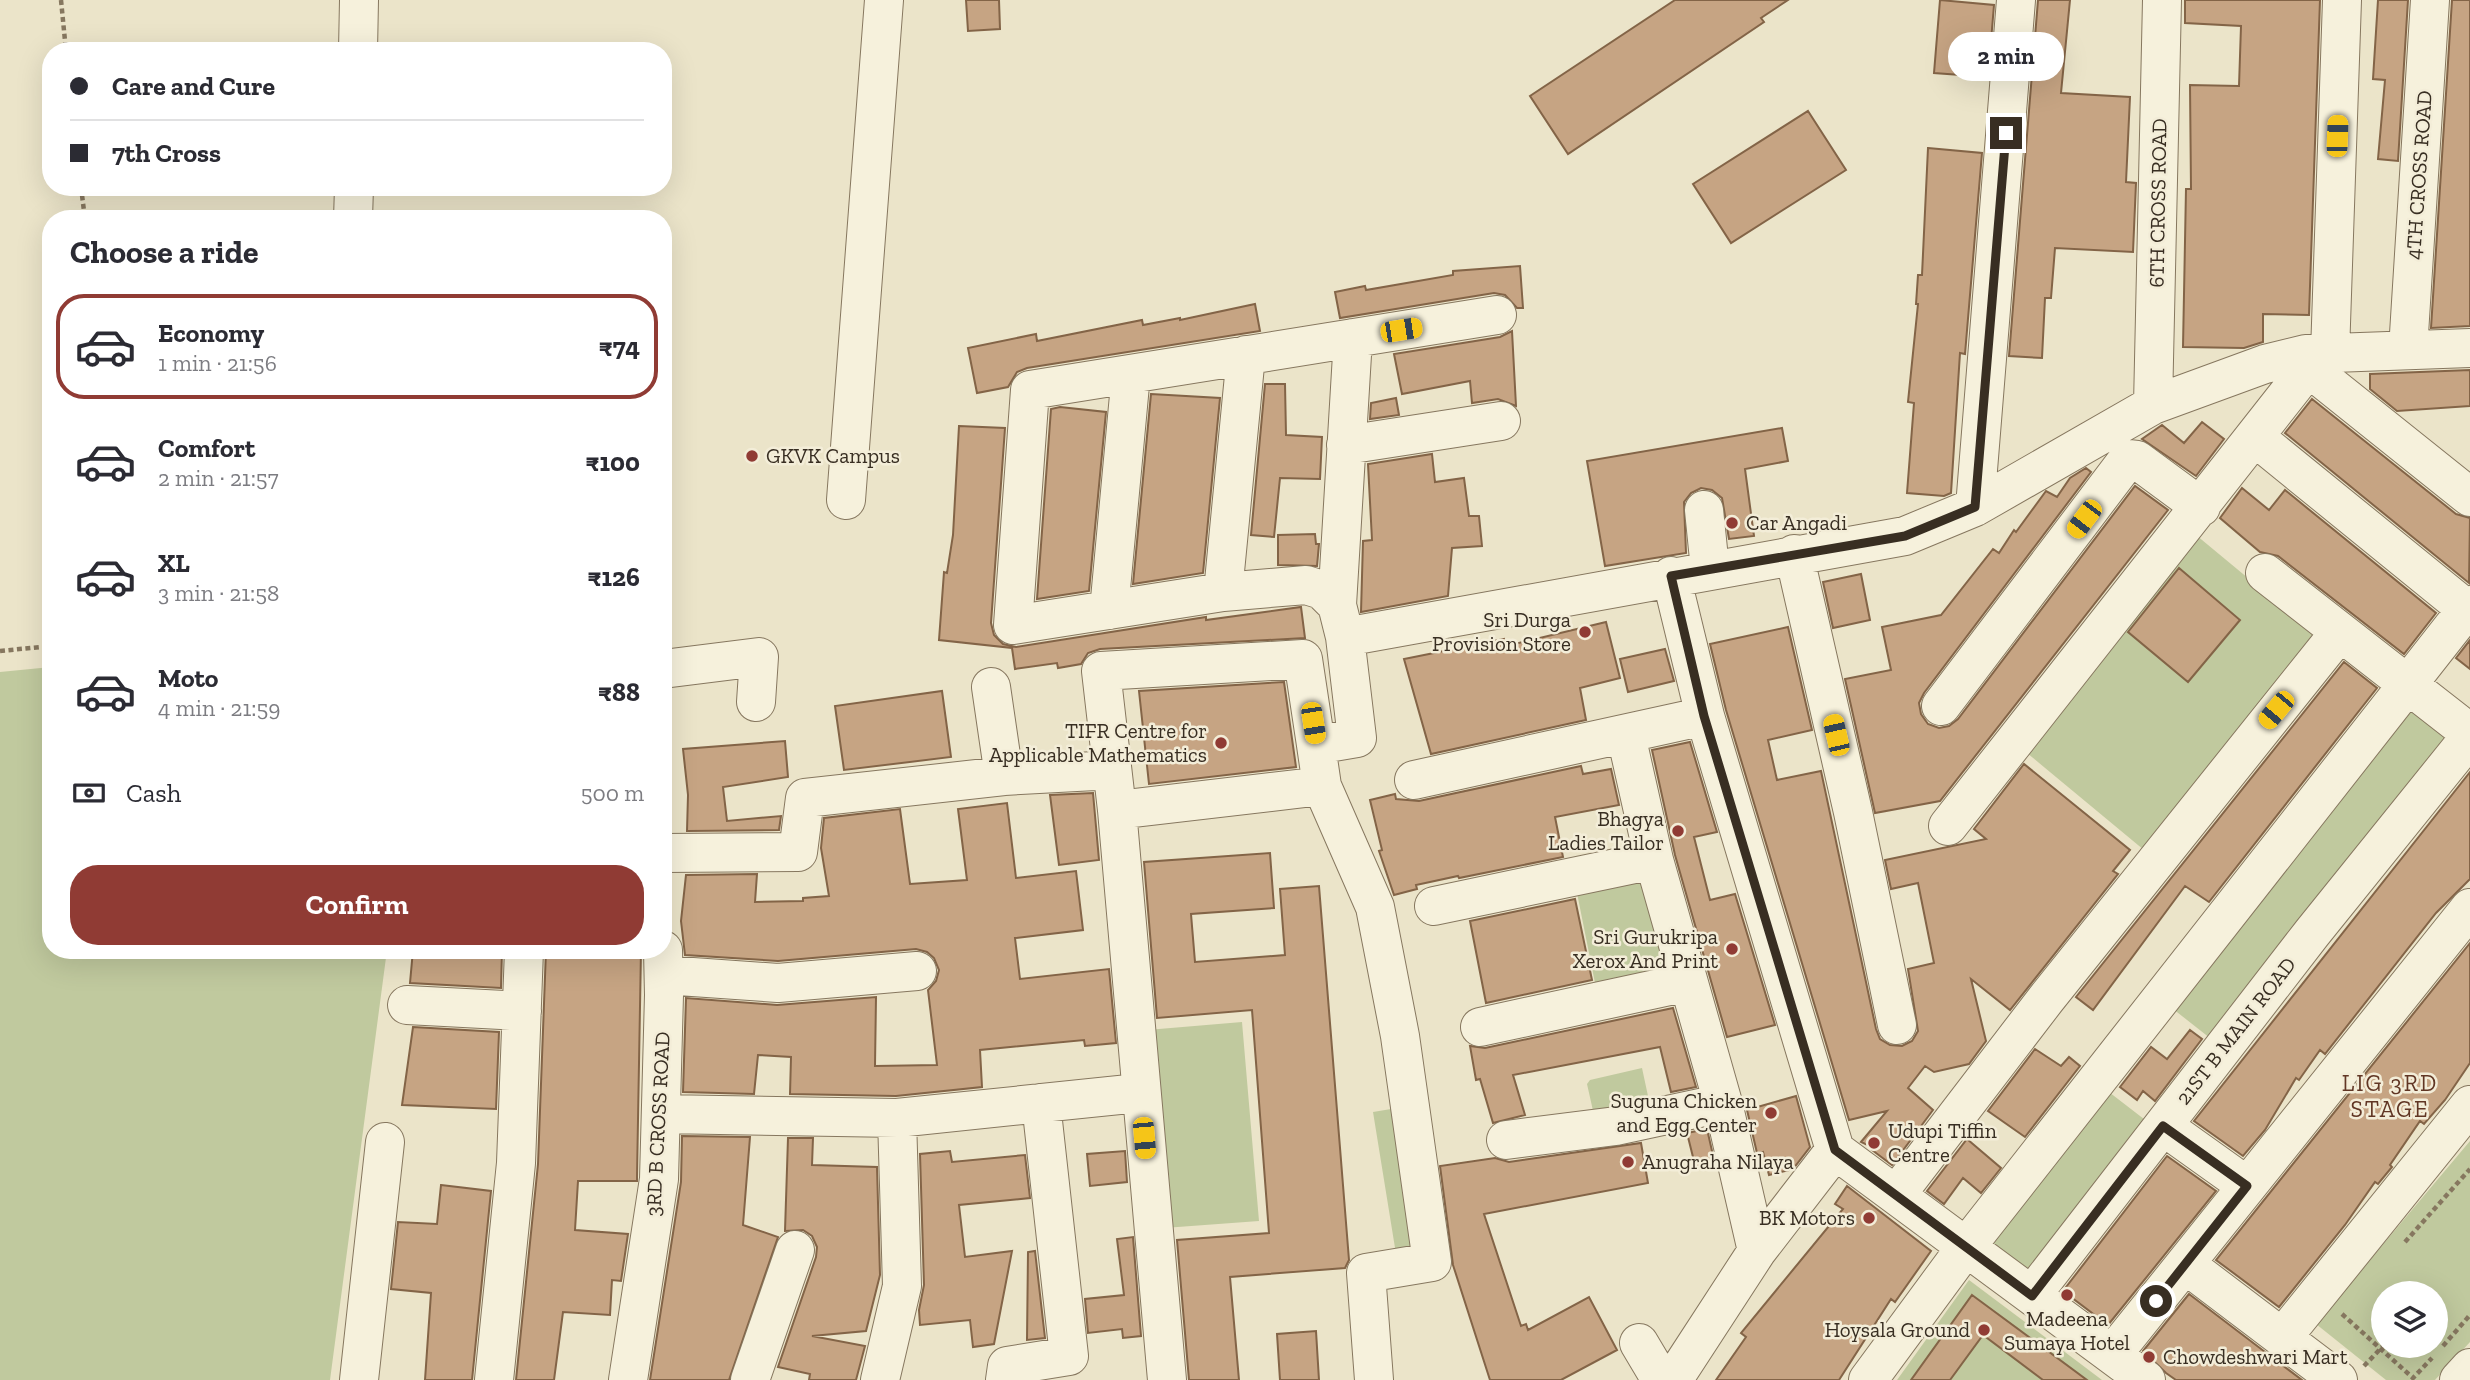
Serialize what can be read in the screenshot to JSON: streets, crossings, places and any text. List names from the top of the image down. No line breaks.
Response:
{"streets":{"street":["4TH CROSS ROAD","6TH CROSS ROAD","21ST B MAIN ROAD","3RD B CROSS ROAD"]},"districts":["LIG 3RD STAGE"],"places":["GKVK Campus","Car Angadi","Sri Durga Provision Store","TIFR Centre for Applicable Mathematics","Bhagya Ladies Tailor","Sri Gurukripa Xerox And Print","Suguna Chicken and Egg Center","Udupi Tiffin Centre","Anugraha Nilaya","BK Motors","Madeena Sumaya Hotel","Hoysala Ground","Chowdeshwari Mart"],"page":{"bubble":"2 min","banner":["Care and Cure","7th Cross"],"heading":"Choose a ride","list":[{"name":"Economy","note":"1 min · 21:56","value":"₹74"},{"name":"Comfort","note":"2 min · 21:57","value":"₹100"},{"name":"XL","note":"3 min · 21:58","value":"₹126"},{"name":"Moto","note":"4 min · 21:59","value":"₹88"}],"pay":["Cash","500 m"],"buttons":"Confirm"}}
